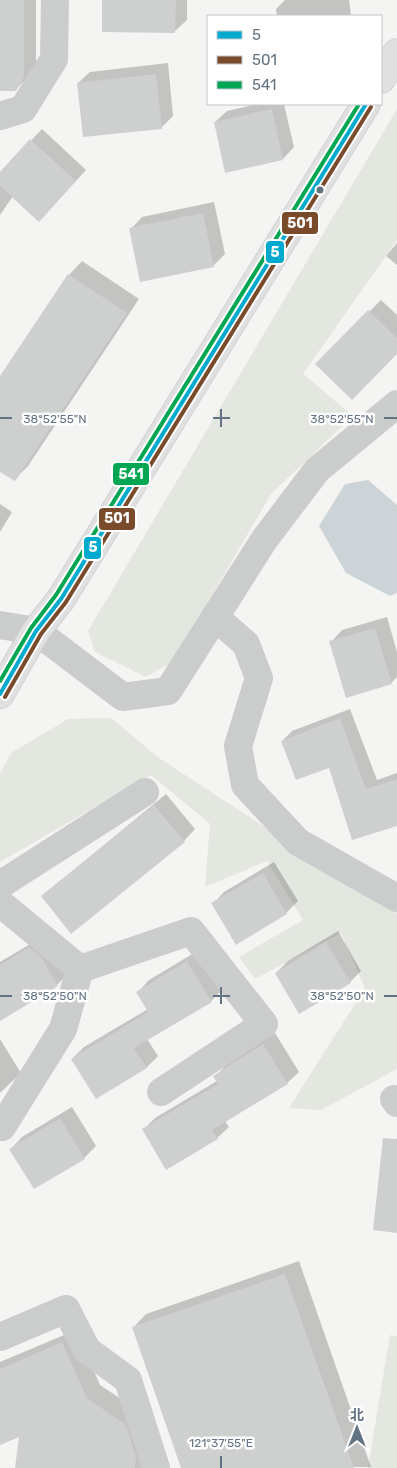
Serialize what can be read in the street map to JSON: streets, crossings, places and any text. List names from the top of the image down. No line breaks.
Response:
{"lines":["transit line 5","transit line 541","transit line 501"],"legend":["5","501","541"],"north":"top","coordinates":["38°52'55\"N","38°52'50\"N","121°37'55\"E"]}
